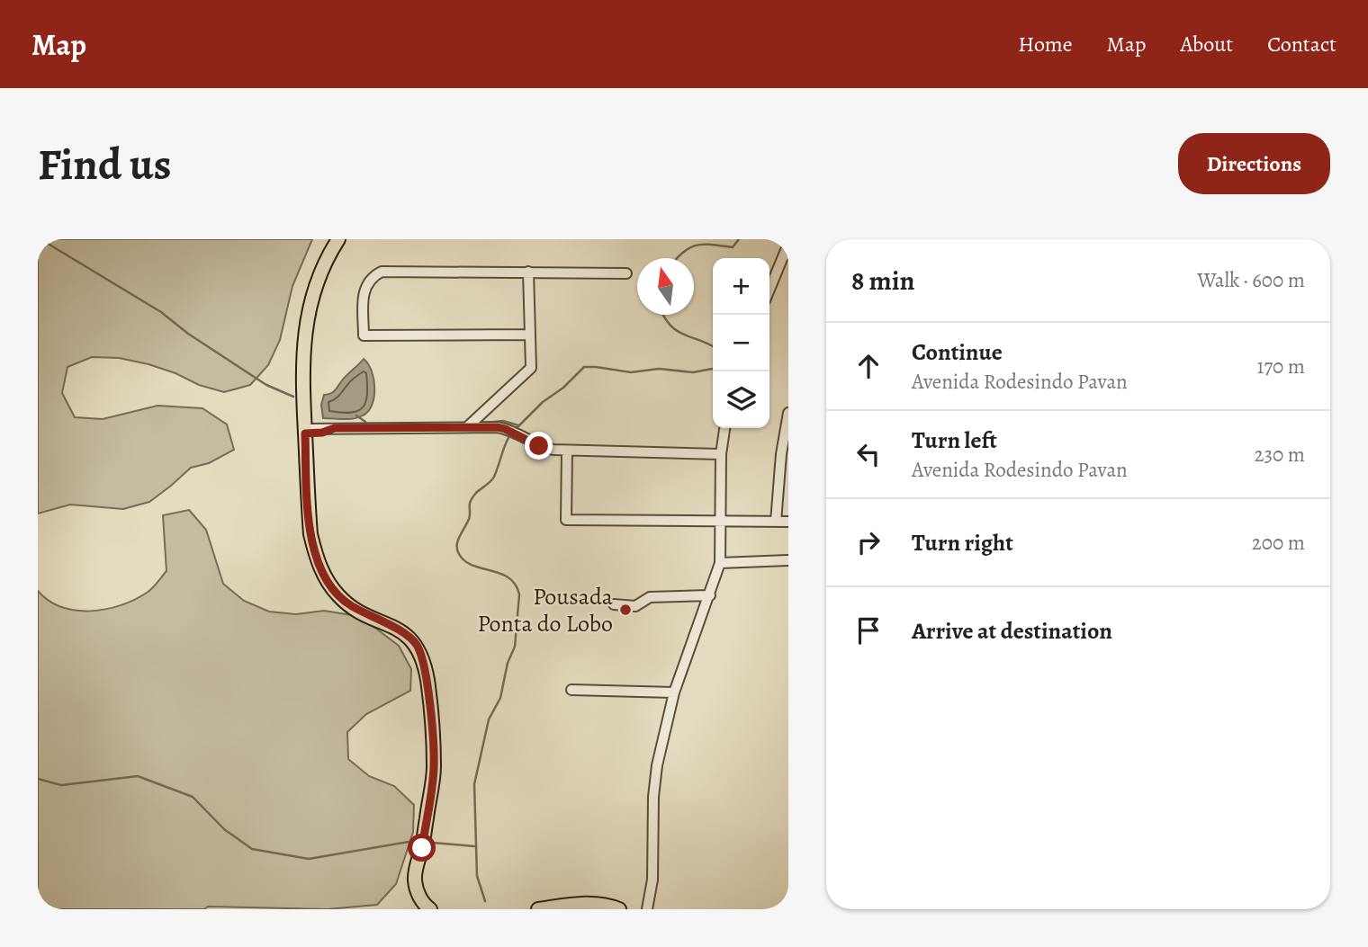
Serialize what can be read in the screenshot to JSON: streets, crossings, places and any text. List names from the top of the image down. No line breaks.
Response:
{"places":["Pousada Ponta do Lobo"],"north":"top","page":{"header":"Map","nav":["Home","Map","About","Contact"],"buttons":"Directions","title":"Find us","heading":["8 min","Walk · 600 m"],"map_buttons":["+","−"],"list":[["Continue","Avenida Rodesindo Pavan","170 m"],["Turn left","Avenida Rodesindo Pavan","230 m"],["Turn right","200 m"],"Arrive at destination"]}}
